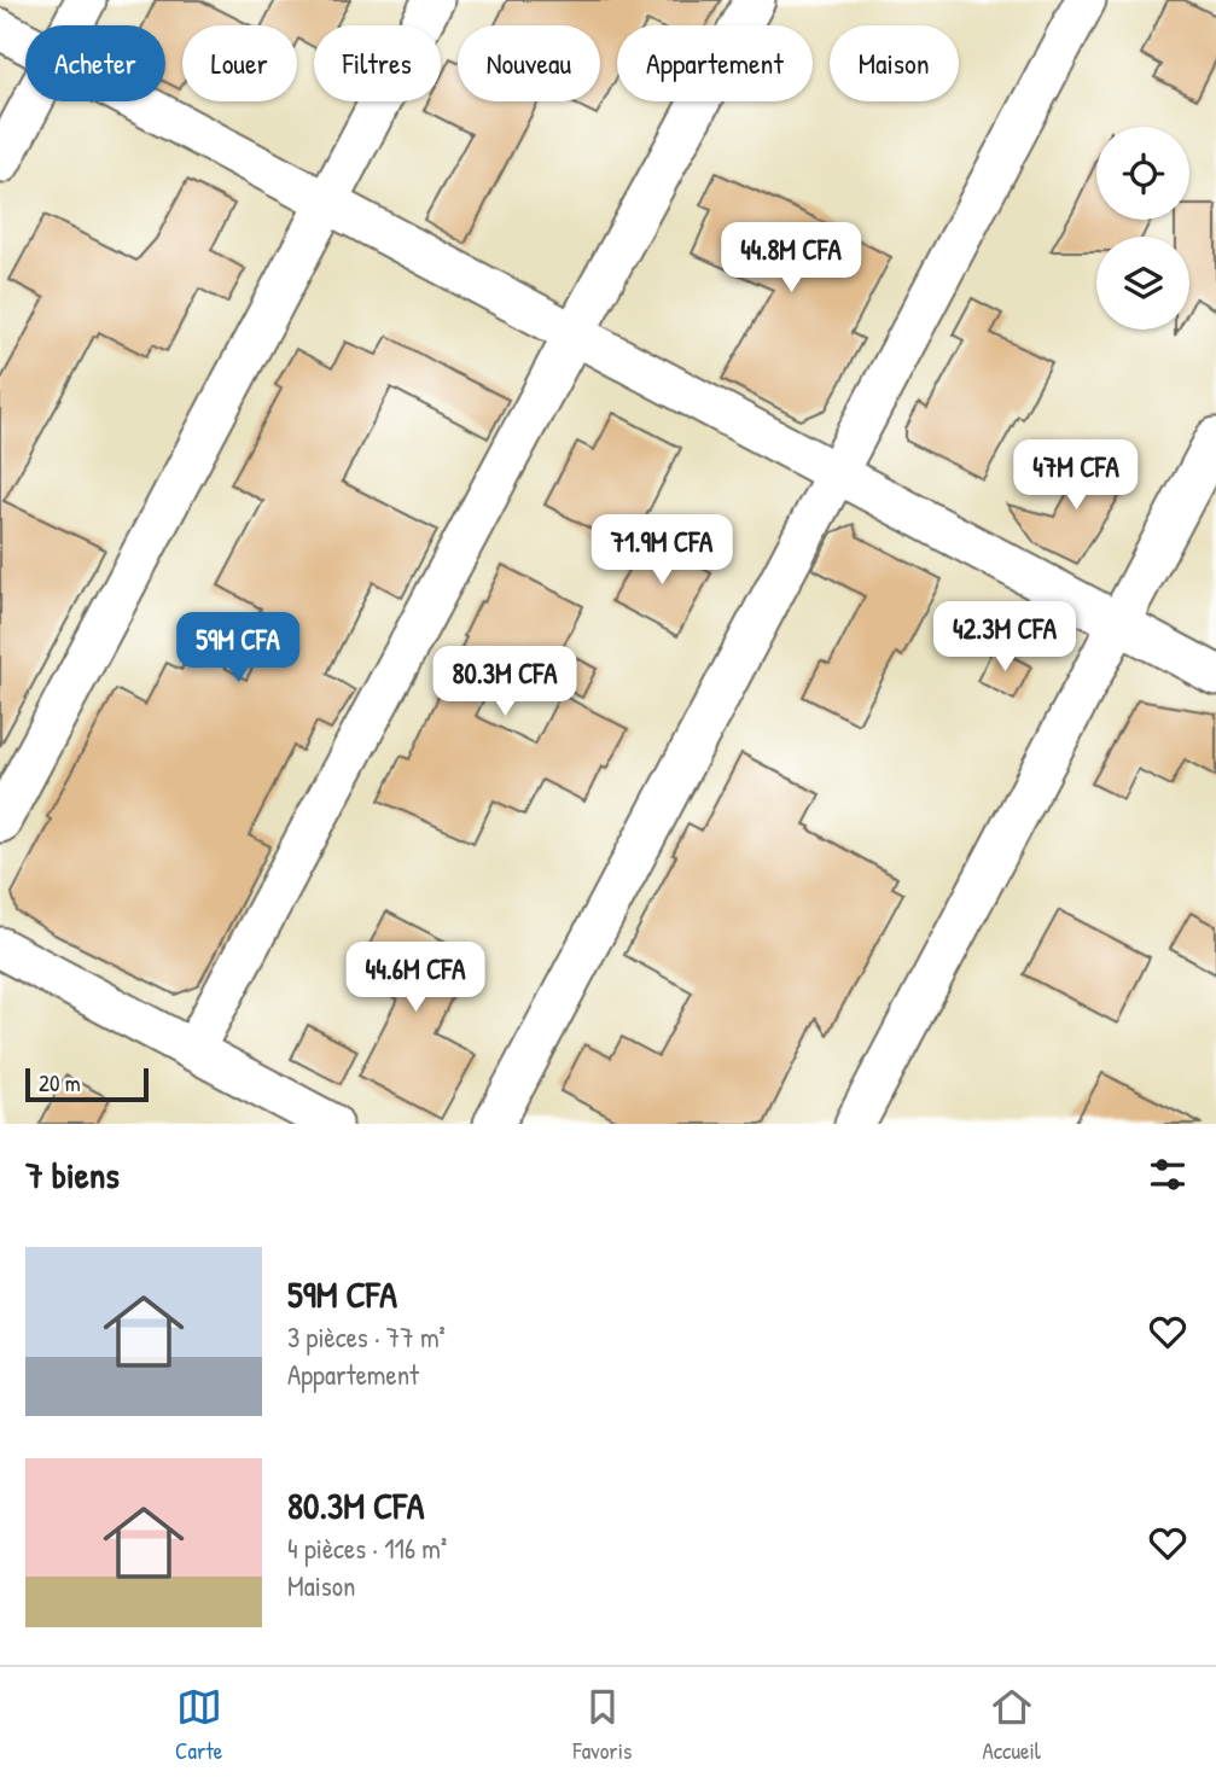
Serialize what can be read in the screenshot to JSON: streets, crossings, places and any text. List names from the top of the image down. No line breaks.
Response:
{"scale_bar":"20 m","page":{"chip":["Acheter","Louer","Filtres","Nouveau","Appartement","Maison"],"price":["44.8M CFA","47M CFA","71.9M CFA","42.3M CFA","59M CFA","80.3M CFA","44.6M CFA"],"scale":"20 m","heading":"7 biens","list":[{"name":"59M CFA","note":"3 pièces · 77 m² · Appartement"},{"name":"80.3M CFA","note":"4 pièces · 116 m² · Maison"}],"tabs":["Carte","Favoris","Accueil"]}}
